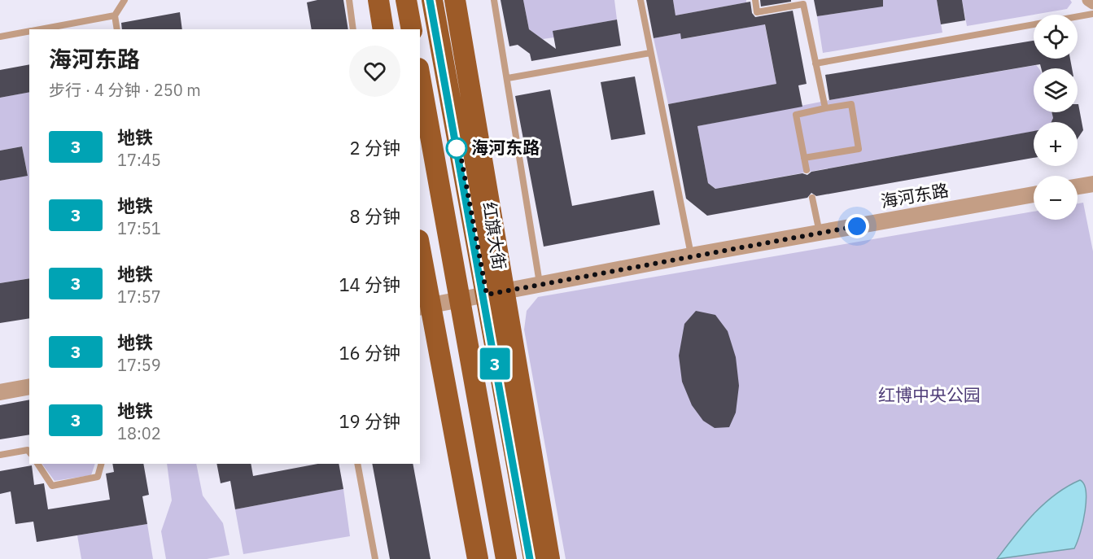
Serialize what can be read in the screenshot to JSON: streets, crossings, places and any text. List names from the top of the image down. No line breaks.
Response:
{"streets":{"main road":["红旗大街"],"street":["海河东路"]},"crossings":[["海河东路","红旗大街"]],"parks":["红博中央公园"],"places":["海河东路"],"lines":["metro line 3"],"page":{"on_map":"3","map_buttons":["+","−"],"heading":["海河东路","步行 · 4 分钟 · 250 m"],"list":[{"mark":"3","name":"地铁","note":"17:45","value":"2 分钟"},{"mark":"3","name":"地铁","note":"17:51","value":"8 分钟"},{"mark":"3","name":"地铁","note":"17:57","value":"14 分钟"},{"mark":"3","name":"地铁","note":"17:59","value":"16 分钟"},{"mark":"3","name":"地铁","note":"18:02","value":"19 分钟"}]}}
